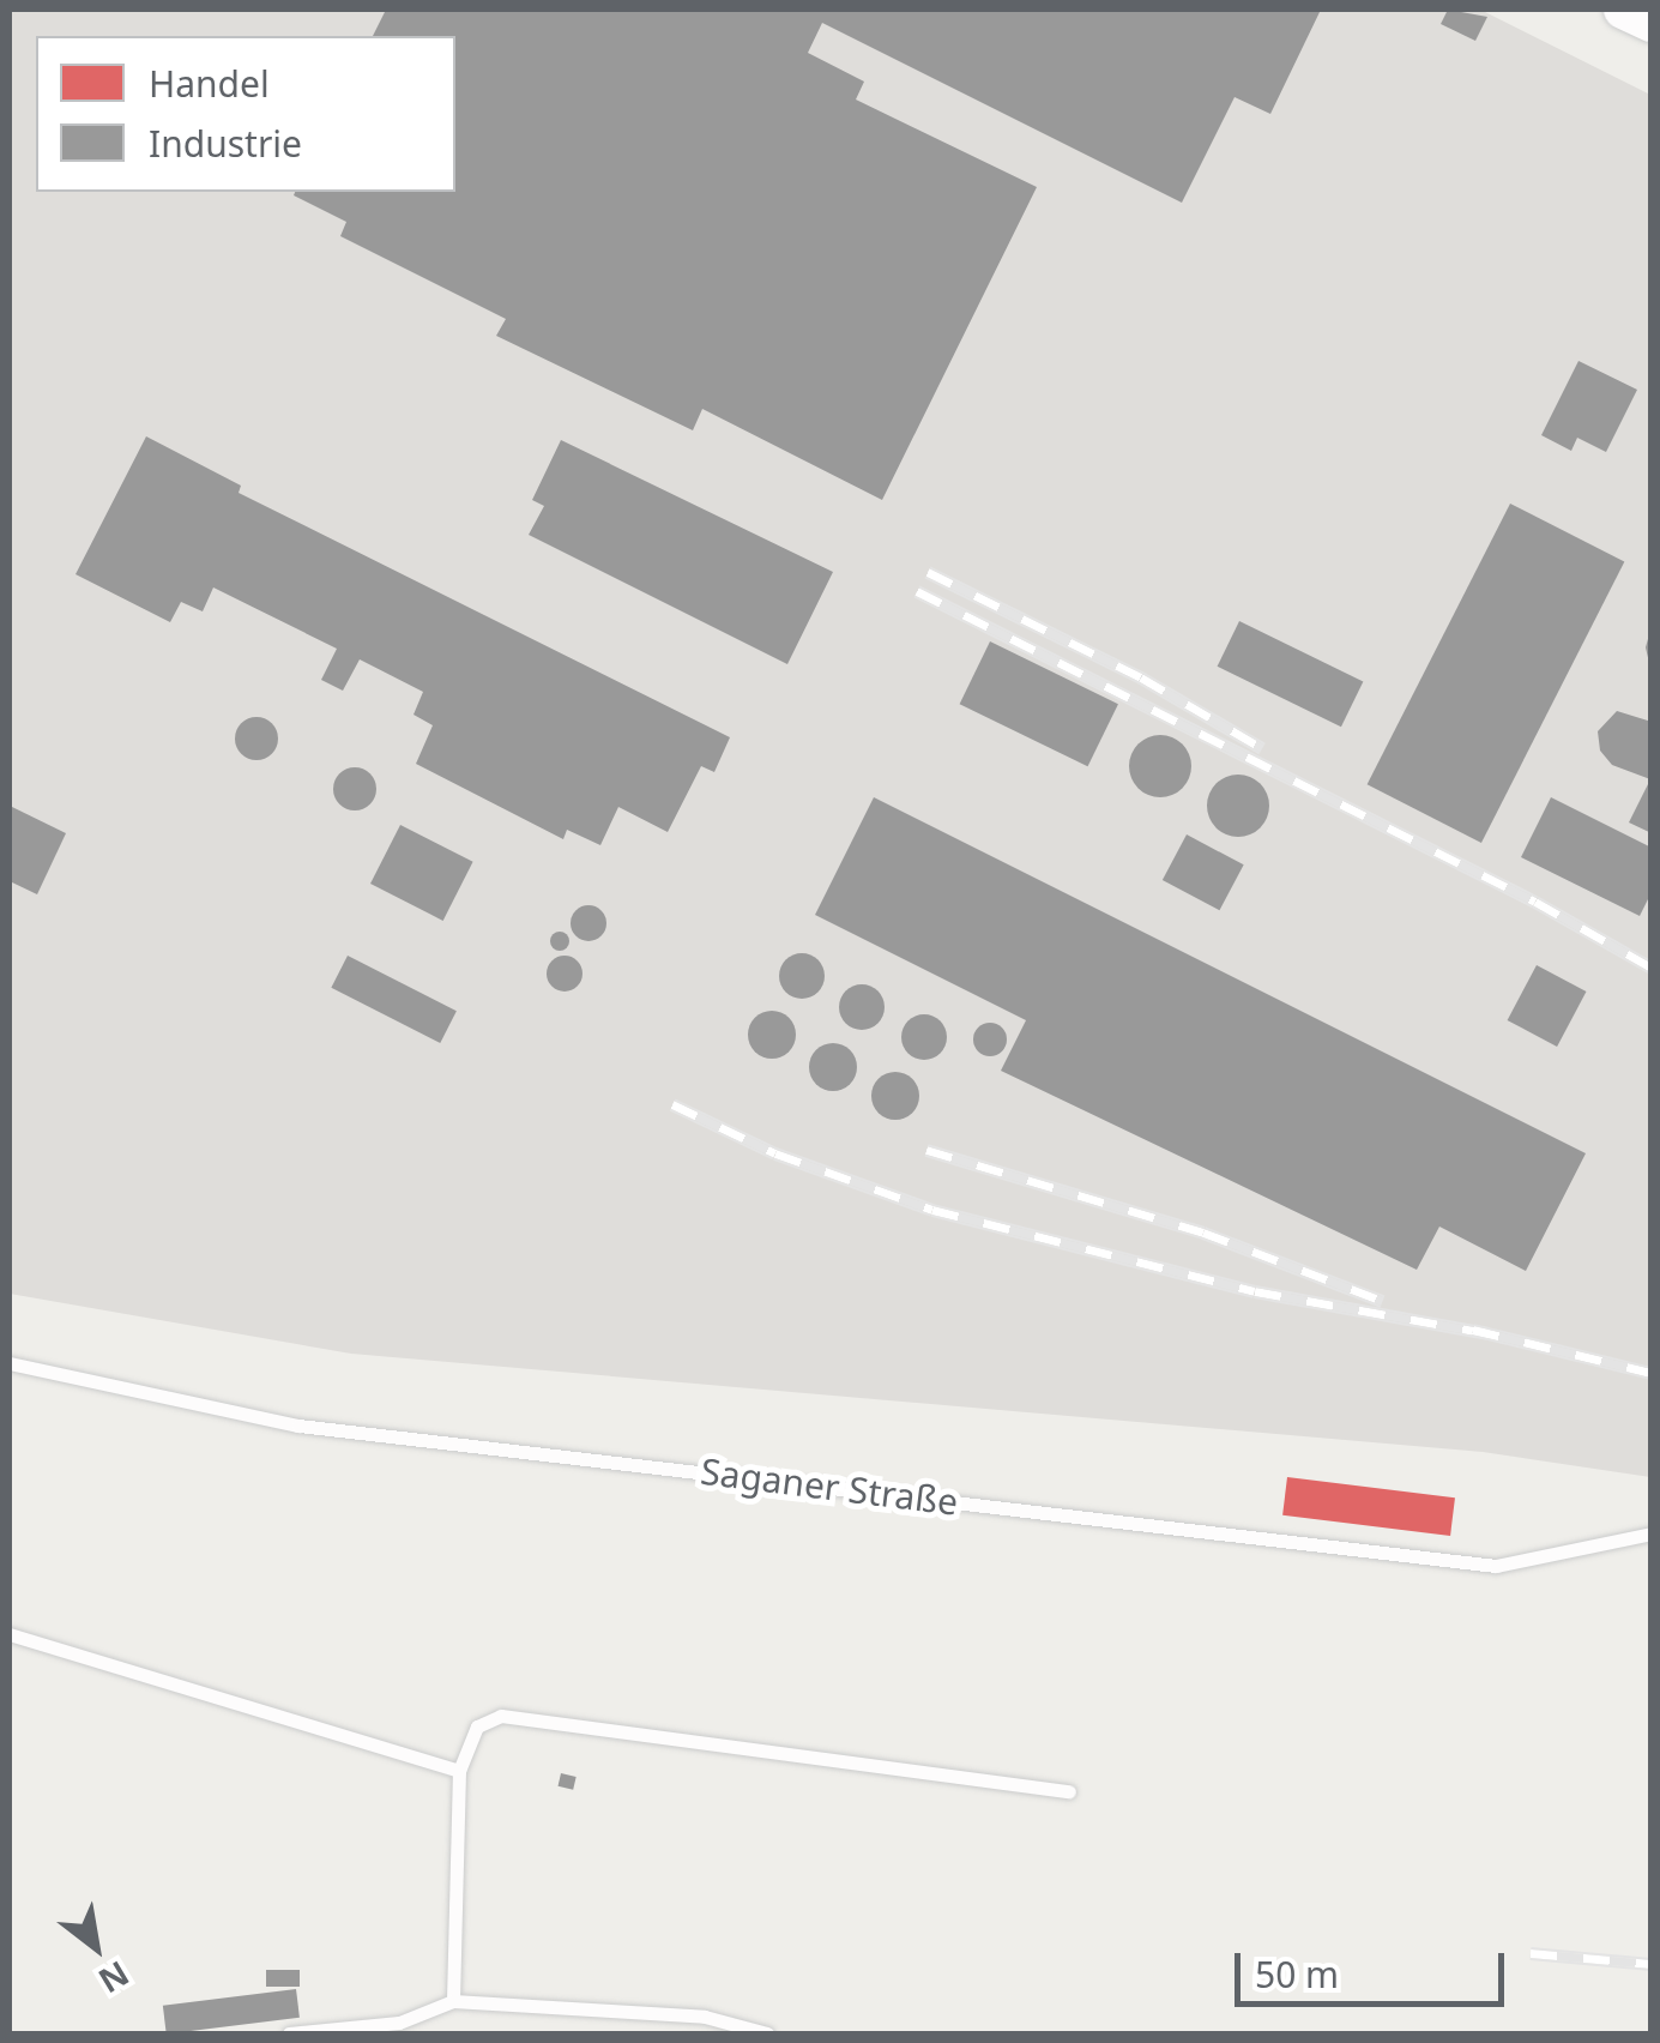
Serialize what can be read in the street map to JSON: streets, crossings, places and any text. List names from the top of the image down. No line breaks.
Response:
{"streets":{"lane":["Saganer Straße"]},"legend":["Handel","Industrie"],"scale_bar":"50 m","north":"bottom right"}
